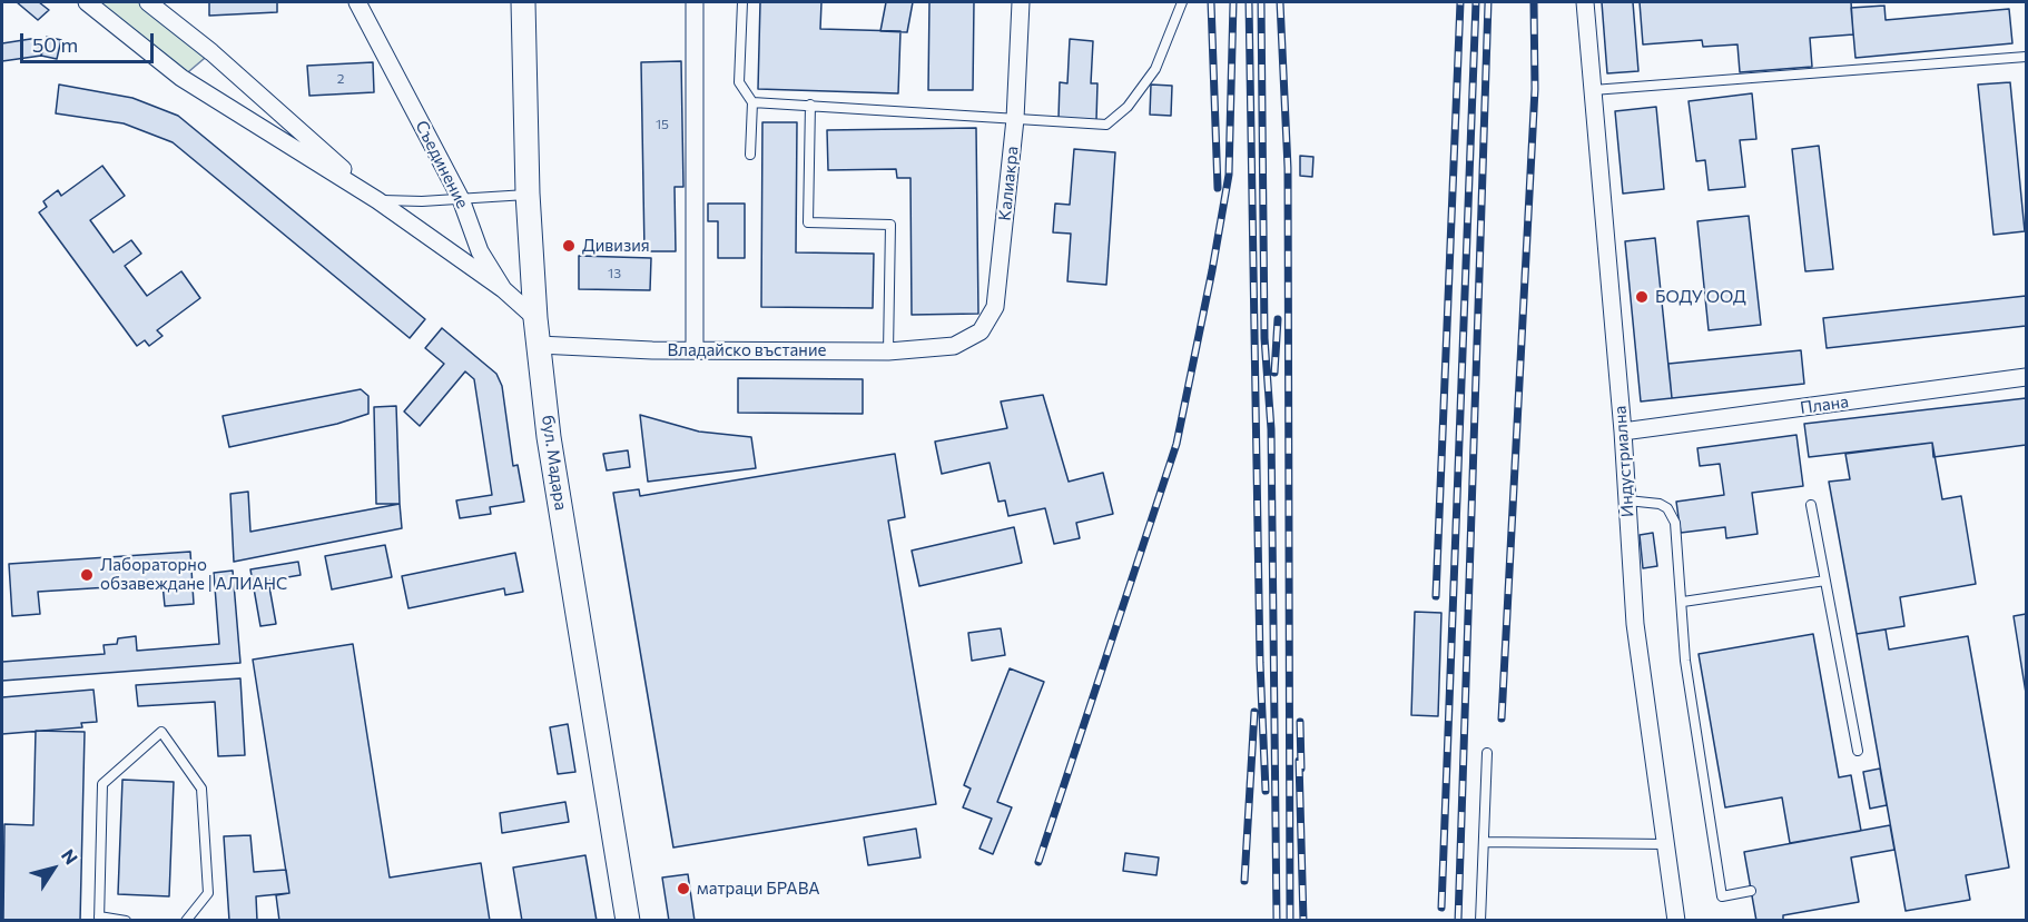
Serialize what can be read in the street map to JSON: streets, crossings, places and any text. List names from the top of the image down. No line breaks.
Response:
{"streets":{"main road":["бул. Мадара"],"street":["Съединение","Калиакра","Владайско въстание","Плана","Индустриална"]},"crossings":[["Съединение","бул. Мадара"],["Калиакра","Владайско въстание"],["Владайско въстание","бул. Мадара"],["Плана","Индустриална"]],"places":["Дивизия","БОДУ ООД","Лабораторно обзавеждане | АЛИАНС","матраци БРАВА"],"house_numbers":["2","15","13"],"scale_bar":"50 m","north":"top right"}
